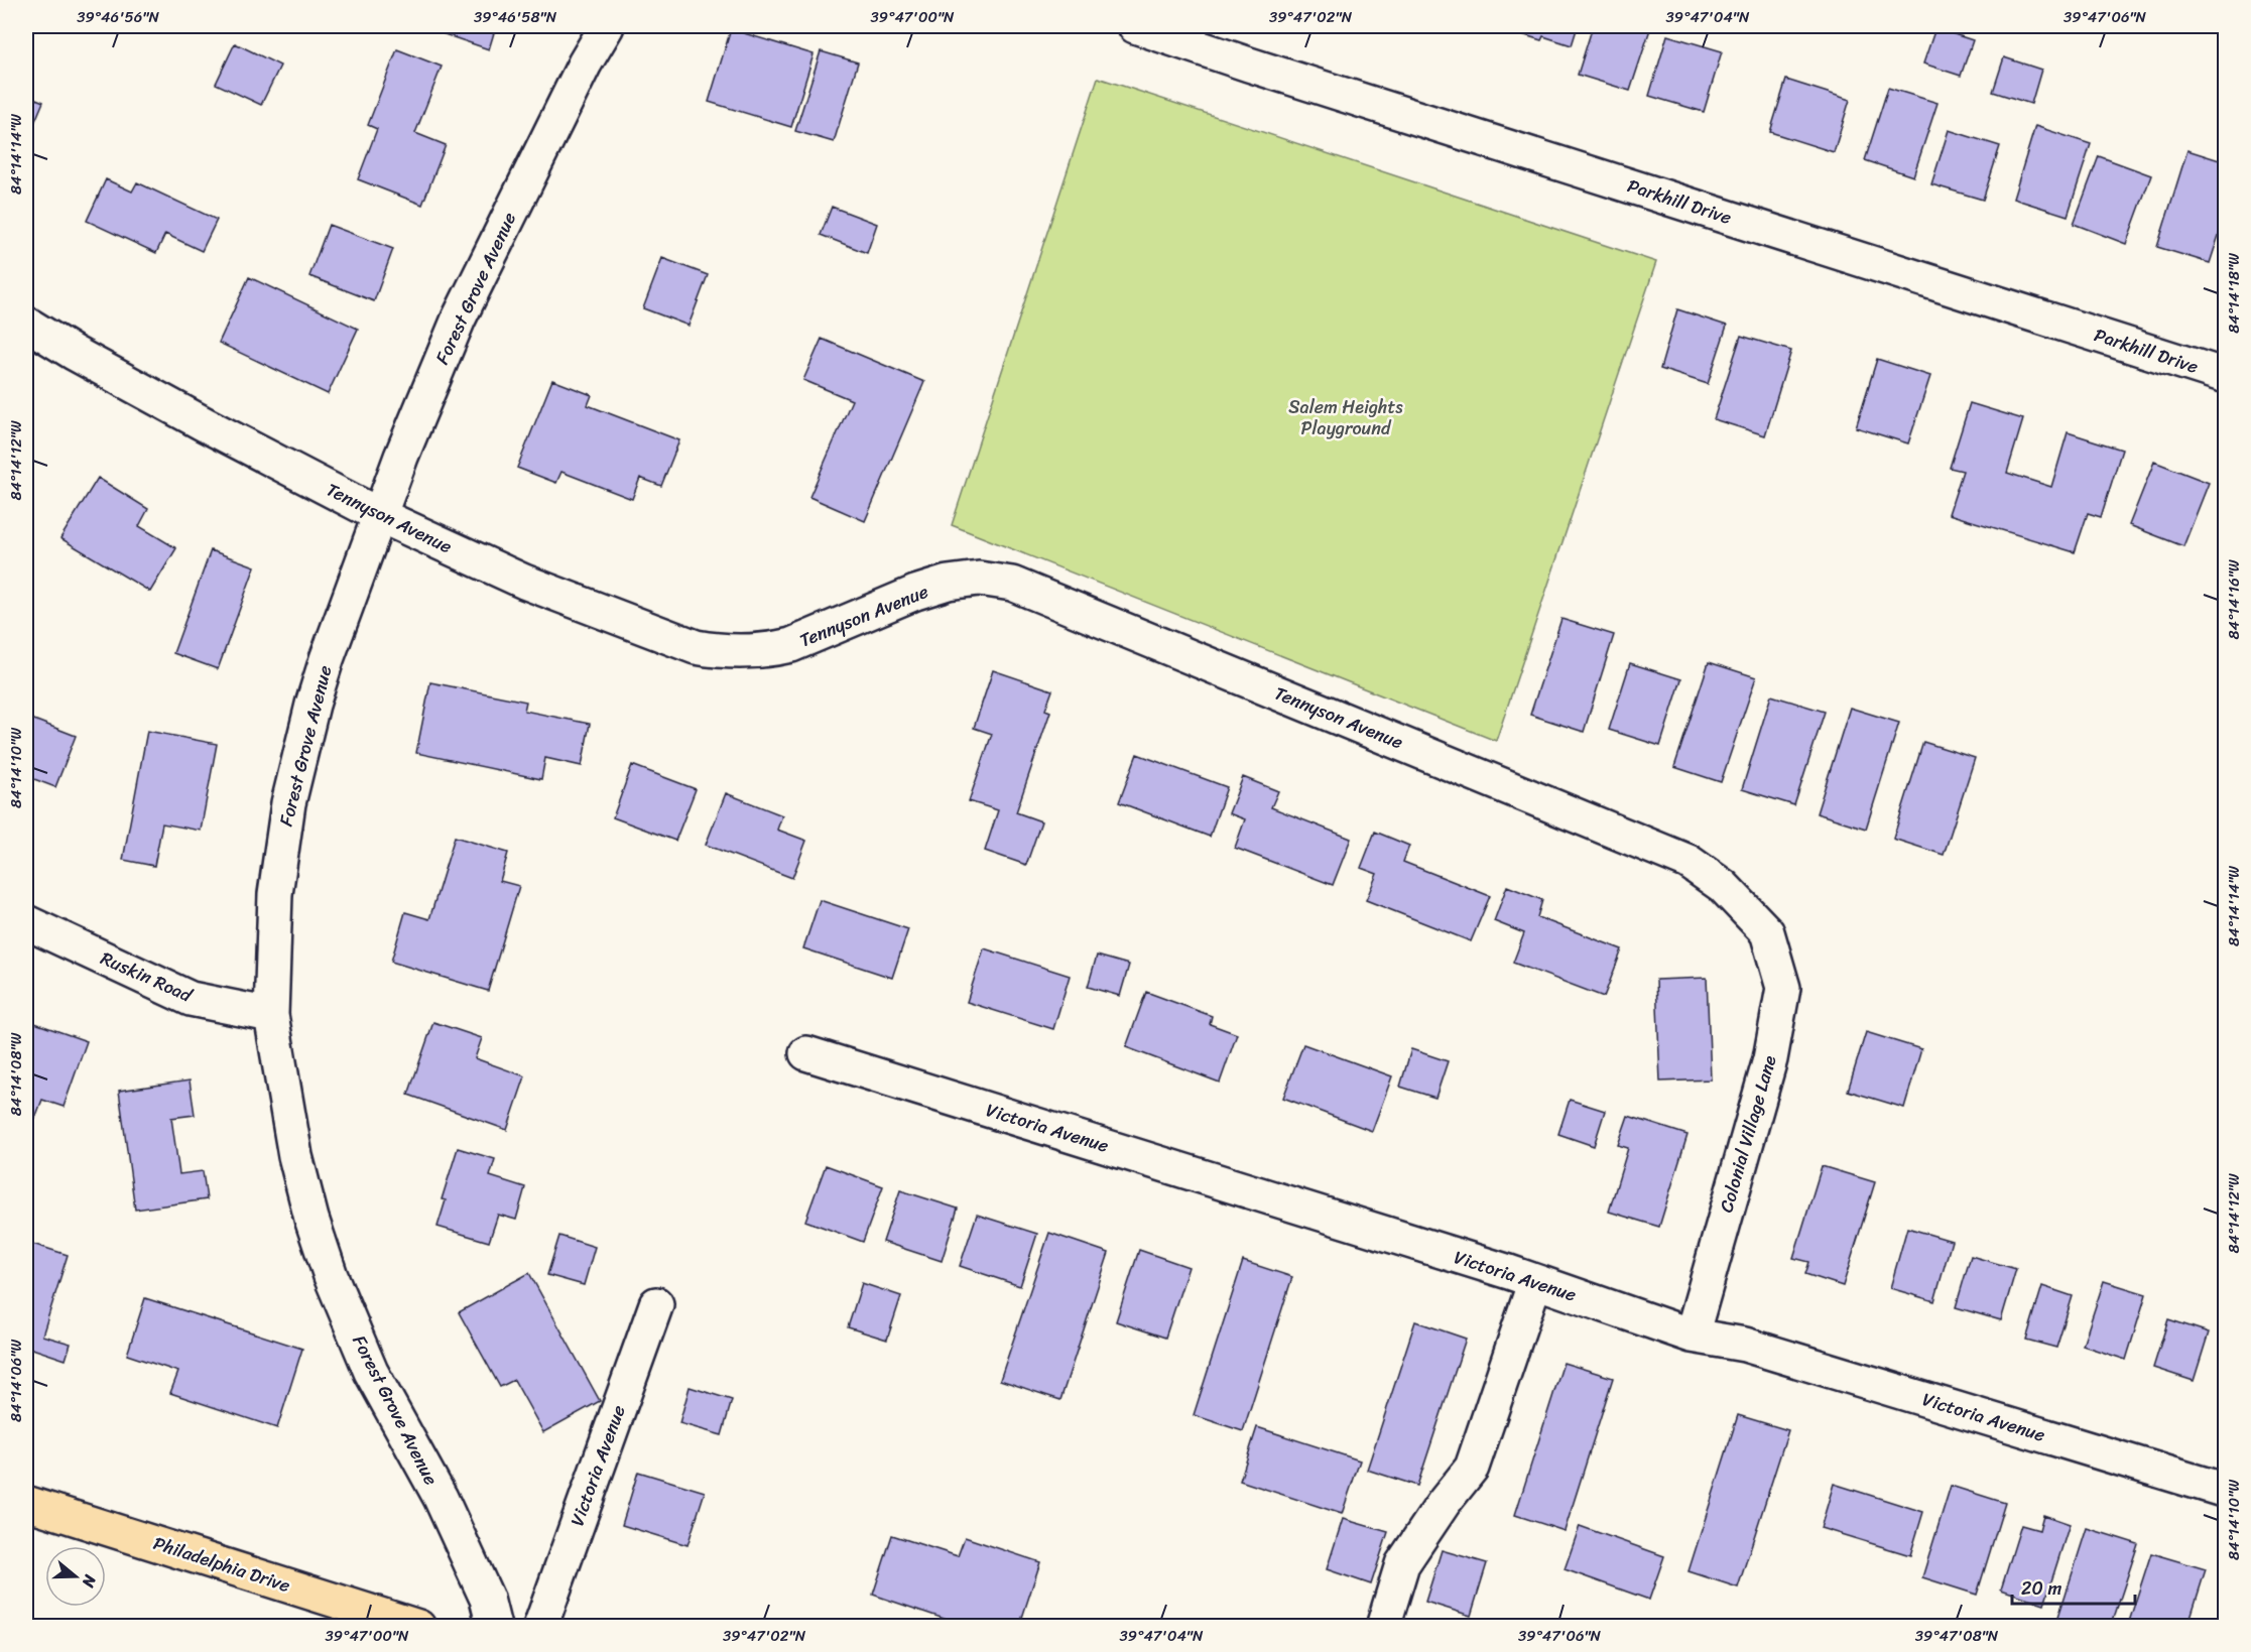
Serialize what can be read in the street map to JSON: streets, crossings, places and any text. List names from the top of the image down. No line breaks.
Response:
{"streets":{"main road":["Philadelphia Drive"],"street":["Parkhill Drive","Forest Grove Avenue","Tennyson Avenue","Ruskin Road","Victoria Avenue","Colonial Village Lane"]},"crossings":[["Forest Grove Avenue","Tennyson Avenue"],["Forest Grove Avenue","Ruskin Road"],["Tennyson Avenue","Colonial Village Lane"],["Victoria Avenue","Colonial Village Lane"]],"parks":["Salem Heights Playground"],"scale_bar":"20 m","north":"right","coordinates":["39°46'56\"N","39°46'58\"N","39°47'00\"N","39°47'02\"N","39°47'04\"N","39°47'06\"N","84°14'14\"W","84°14'18\"W","84°14'12\"W","84°14'16\"W","84°14'10\"W","84°14'08\"W","84°14'06\"W","39°47'08\"N"]}
